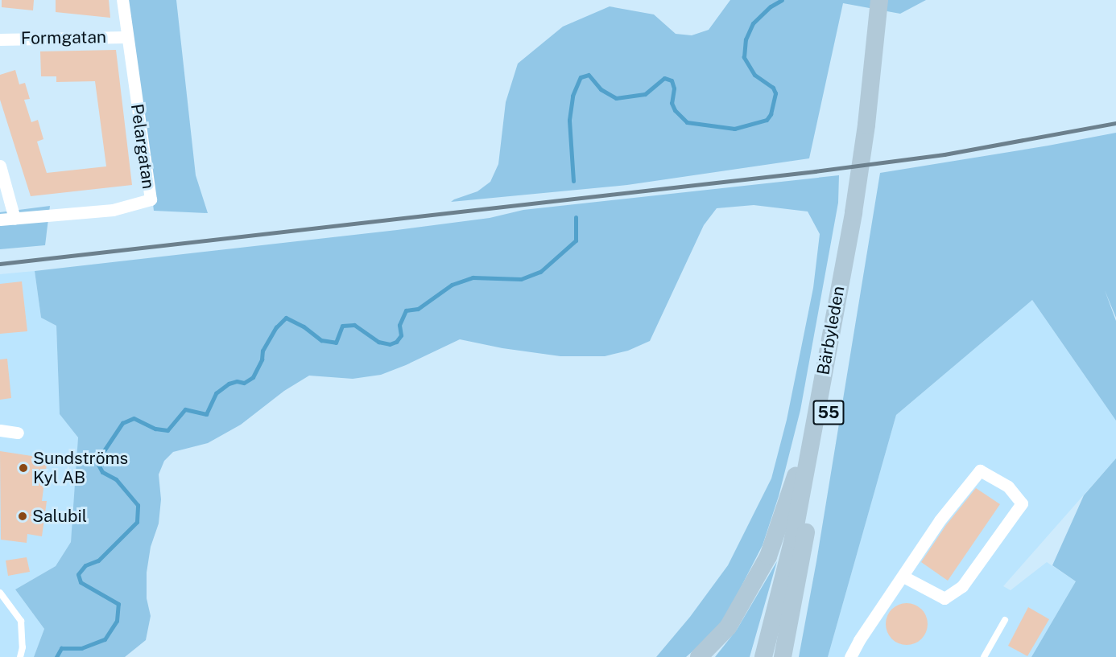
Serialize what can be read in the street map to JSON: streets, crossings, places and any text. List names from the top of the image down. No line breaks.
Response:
{"streets":{"main road":["Bärbyleden","55"],"street":["Formgatan","Pelargatan"]},"crossings":[["Formgatan","Pelargatan"]],"places":["Sundströms Kyl AB","Salubil"]}
